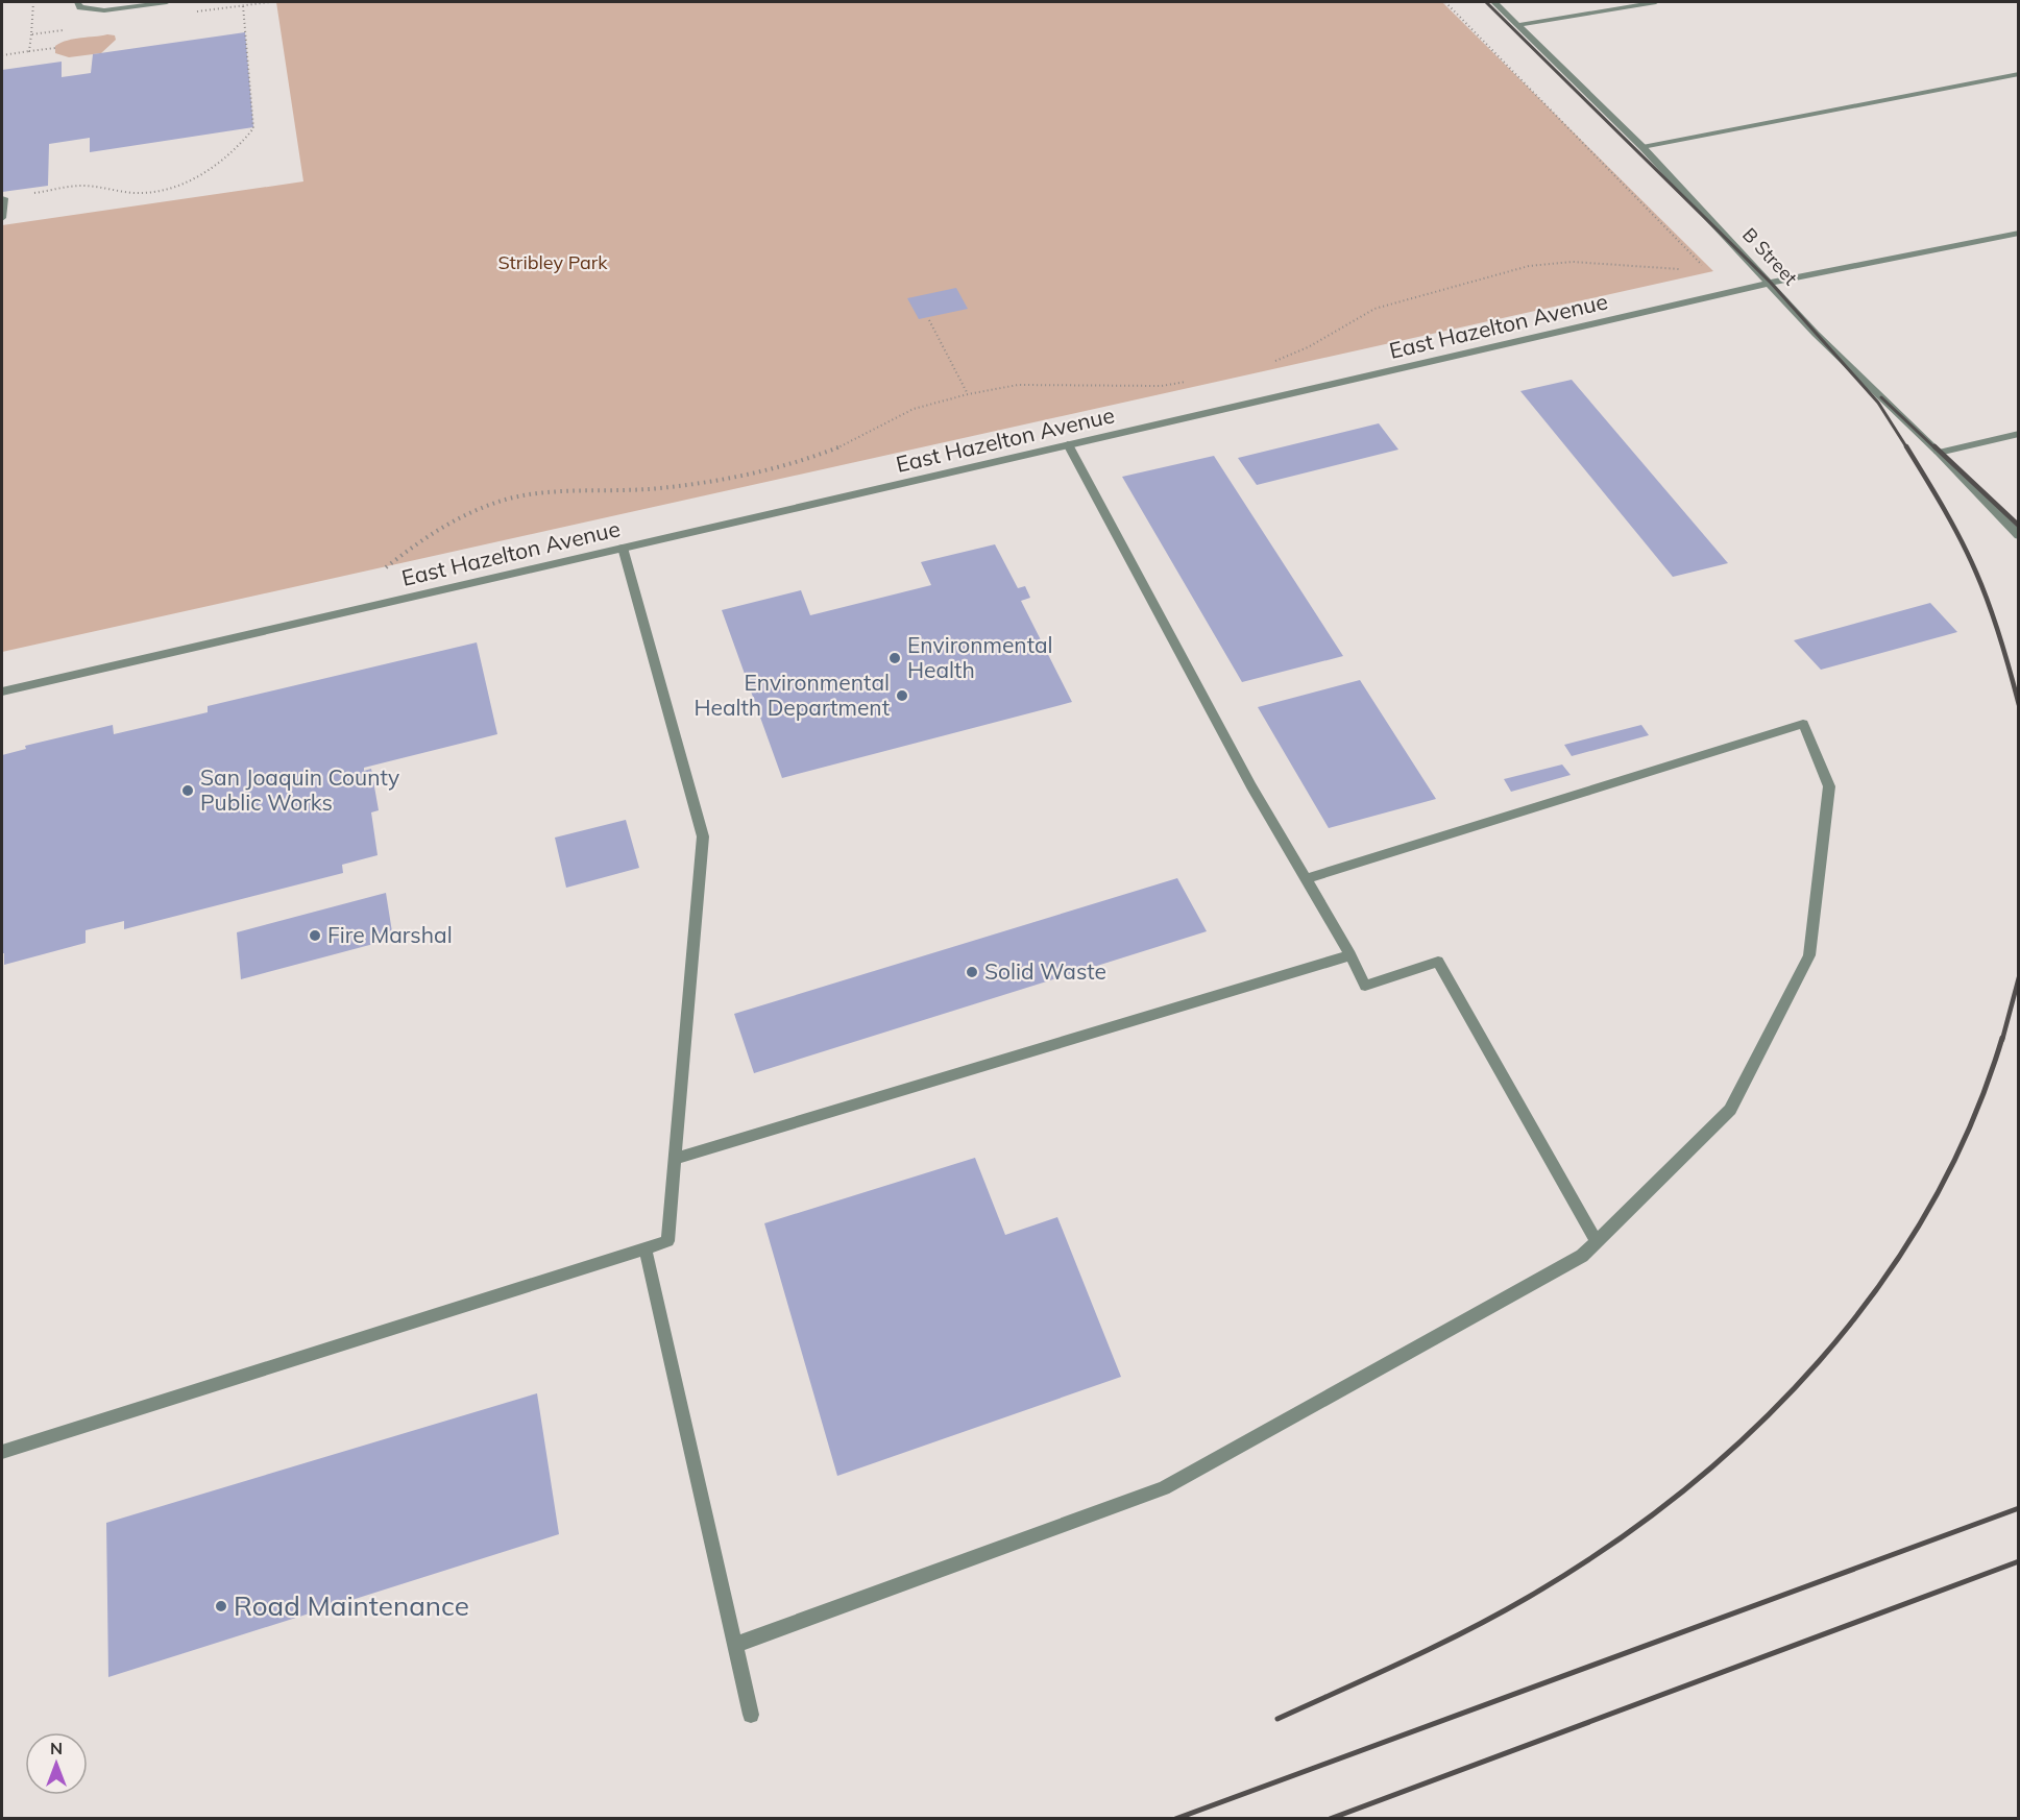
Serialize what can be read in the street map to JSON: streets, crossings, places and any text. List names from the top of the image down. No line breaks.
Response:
{"streets":{"street":["B Street","East Hazelton Avenue"]},"crossings":[["B Street","East Hazelton Avenue"]],"parks":["Stribley Park"],"places":["Environmental Health","Environmental Health Department","San Joaquin County Public Works","Fire Marshal","Solid Waste","Road Maintenance"],"north":"top"}
